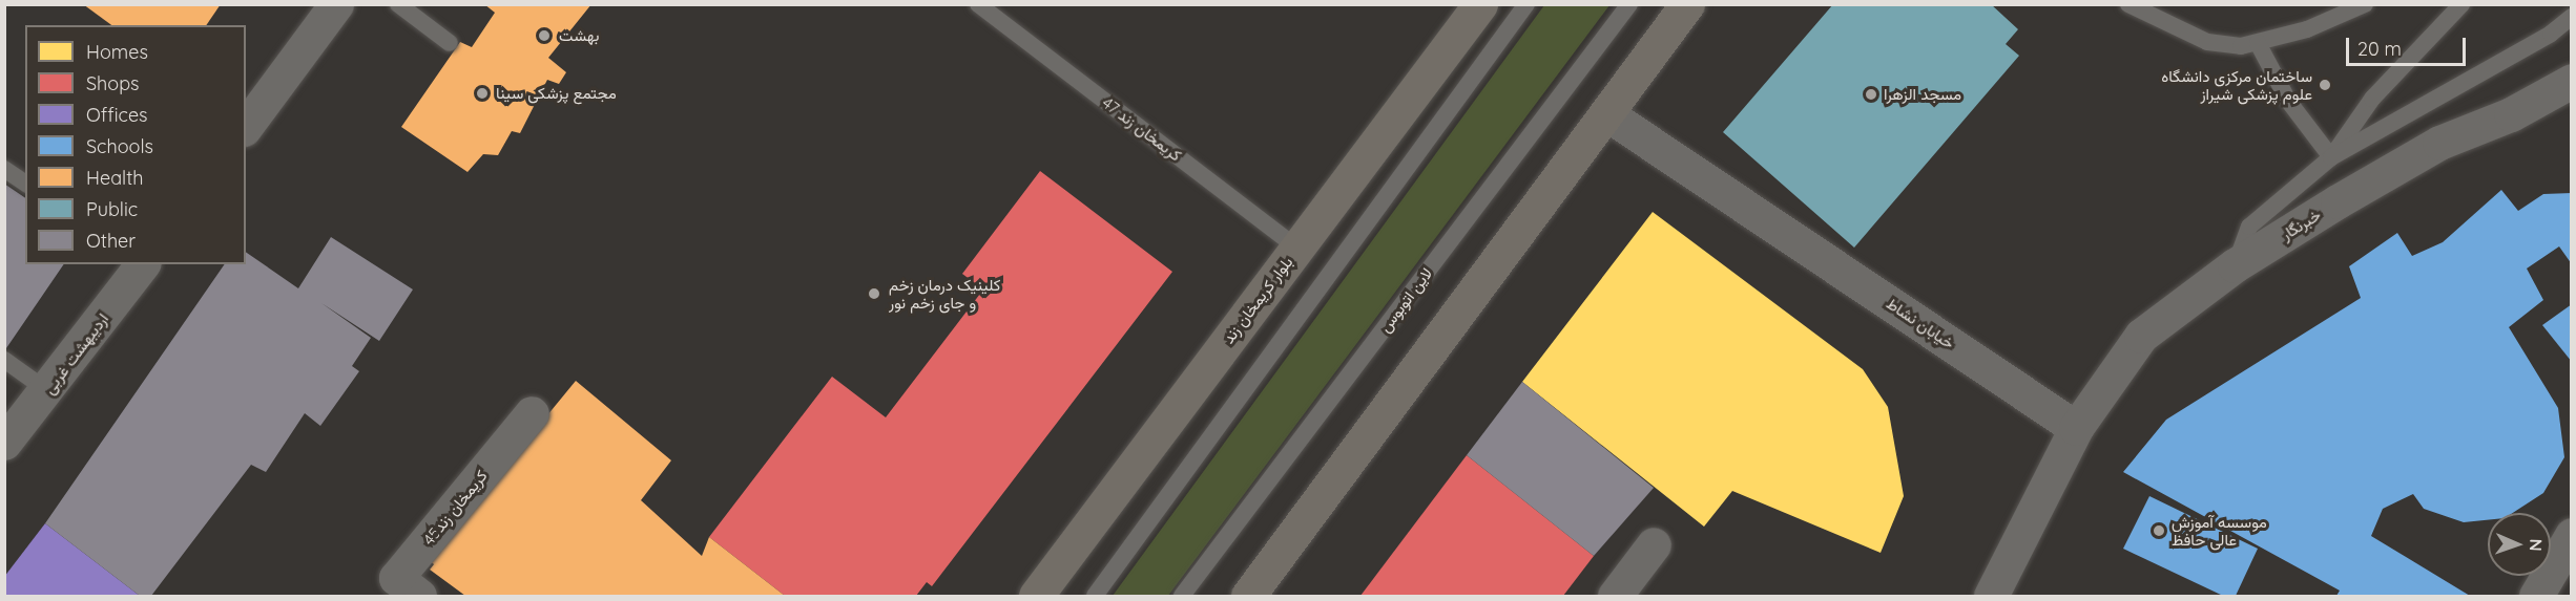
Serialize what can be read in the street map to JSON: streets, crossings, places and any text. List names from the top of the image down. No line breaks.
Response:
{"streets":{"main road":["خبرنگار","بلوار کریمخان زند","خیابان نشاط","اردیبهشت غربی","کریمخان زند45"],"lane":["47 کریمخان زند","لاین اتوبوس"]},"crossings":[["47 کریمخان زند","بلوار کریمخان زند"],["خبرنگار","خیابان نشاط"]],"places":["بهشت","ساختمان مرکزی دانشگاه علوم پزشکی شیراز","مجتمع پزشکی سینا","مسجد الزهرا","کلینیک درمان زخم و جای زخم نور","موسسه آموزش عالی حافظ"],"legend":["Homes","Shops","Offices","Schools","Health","Public","Other"],"scale_bar":"20 m","north":"right"}
